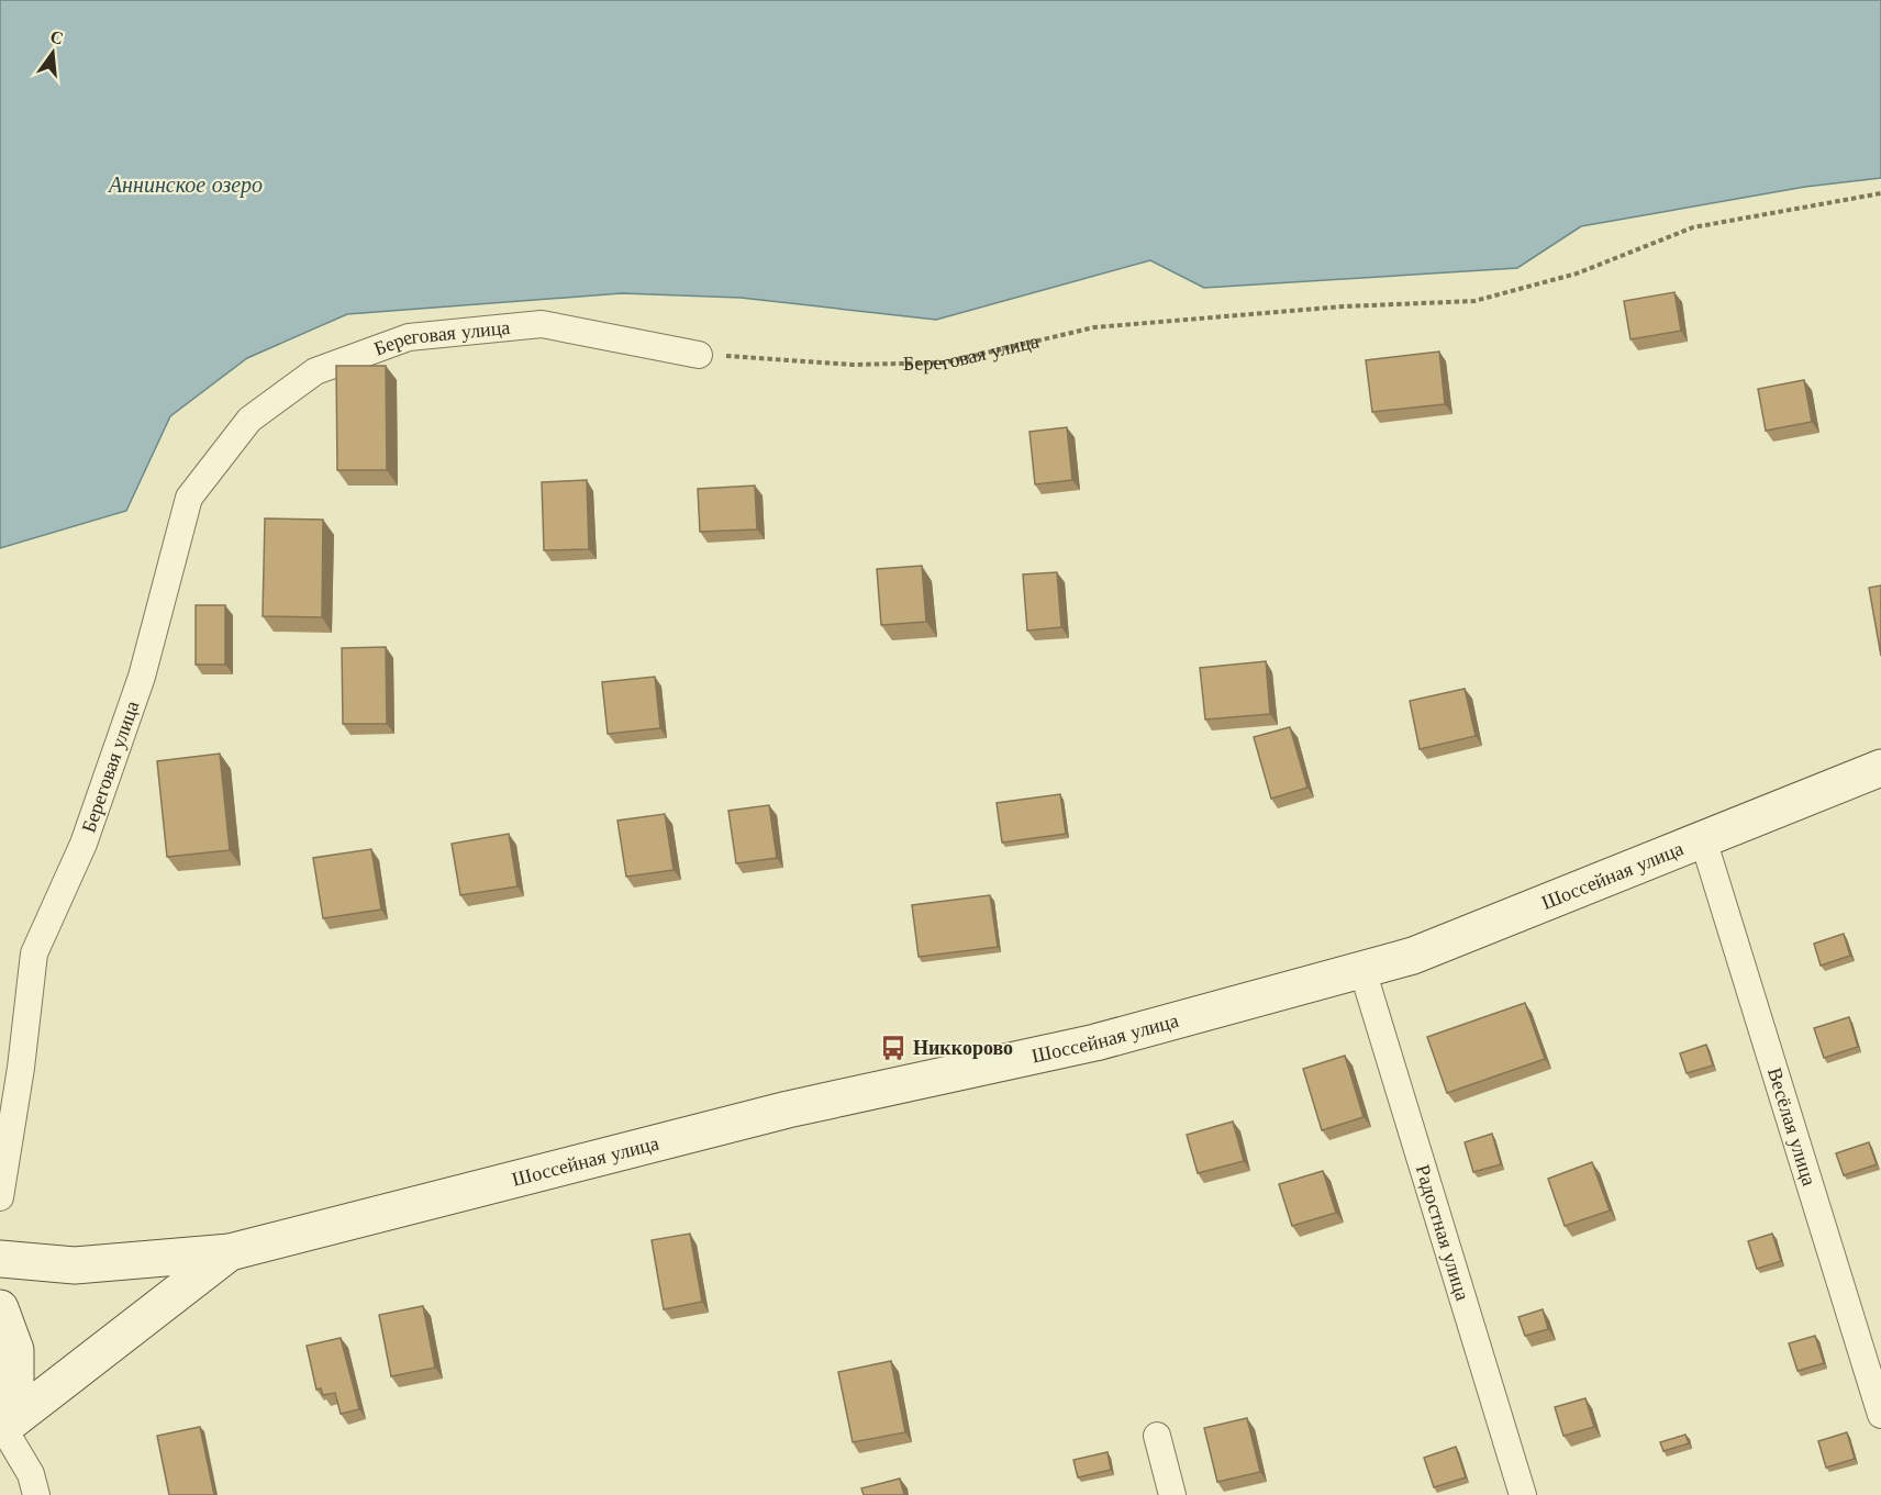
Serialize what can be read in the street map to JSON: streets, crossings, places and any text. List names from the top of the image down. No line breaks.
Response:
{"streets":{"main road":["Шоссейная улица"],"street":["Береговая улица","Весёлая улица","Радостная улица"]},"crossings":[["Шоссейная улица","Весёлая улица"],["Шоссейная улица","Радостная улица"]],"water":["Аннинское озеро"],"places":{"bus stop":["Никкорово"]},"north":"top"}
